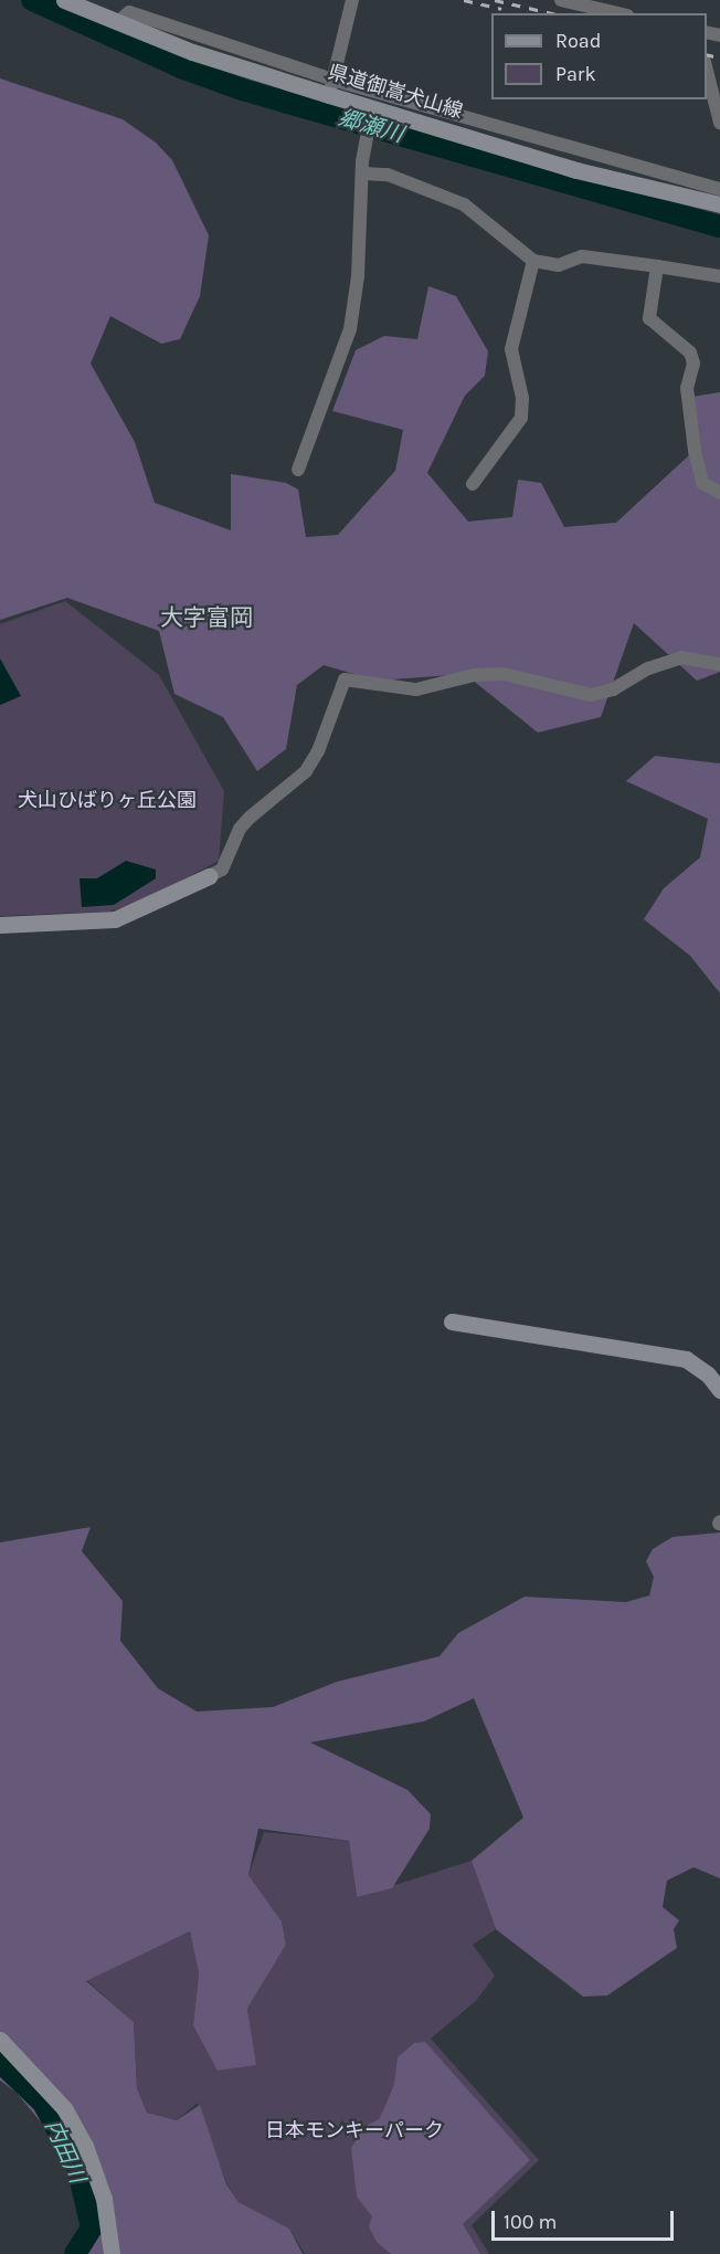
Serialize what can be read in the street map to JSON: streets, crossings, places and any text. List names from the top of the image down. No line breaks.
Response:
{"streets":{"main road":["県道御嵩犬山線"]},"districts":["大字富岡"],"water":["郷瀬川","内田川"],"parks":["犬山ひばりヶ丘公園","日本モンキーパーク"],"legend":["Road","Park"],"scale_bar":"100 m"}
